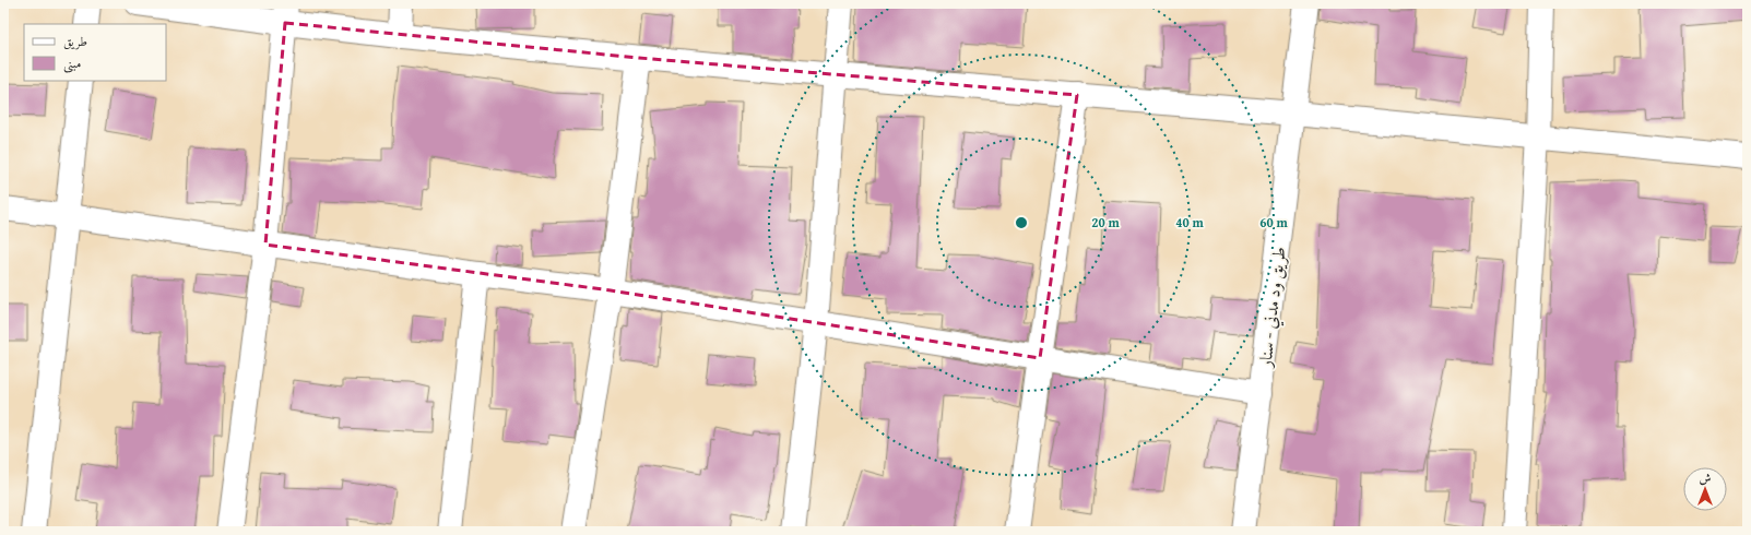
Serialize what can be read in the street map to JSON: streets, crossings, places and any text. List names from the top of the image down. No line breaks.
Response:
{"streets":{"street":["طريق ود مدني - سنار"]},"legend":["طريق","مبنى"],"north":"top","rings":["20 m","40 m","60 m"]}
